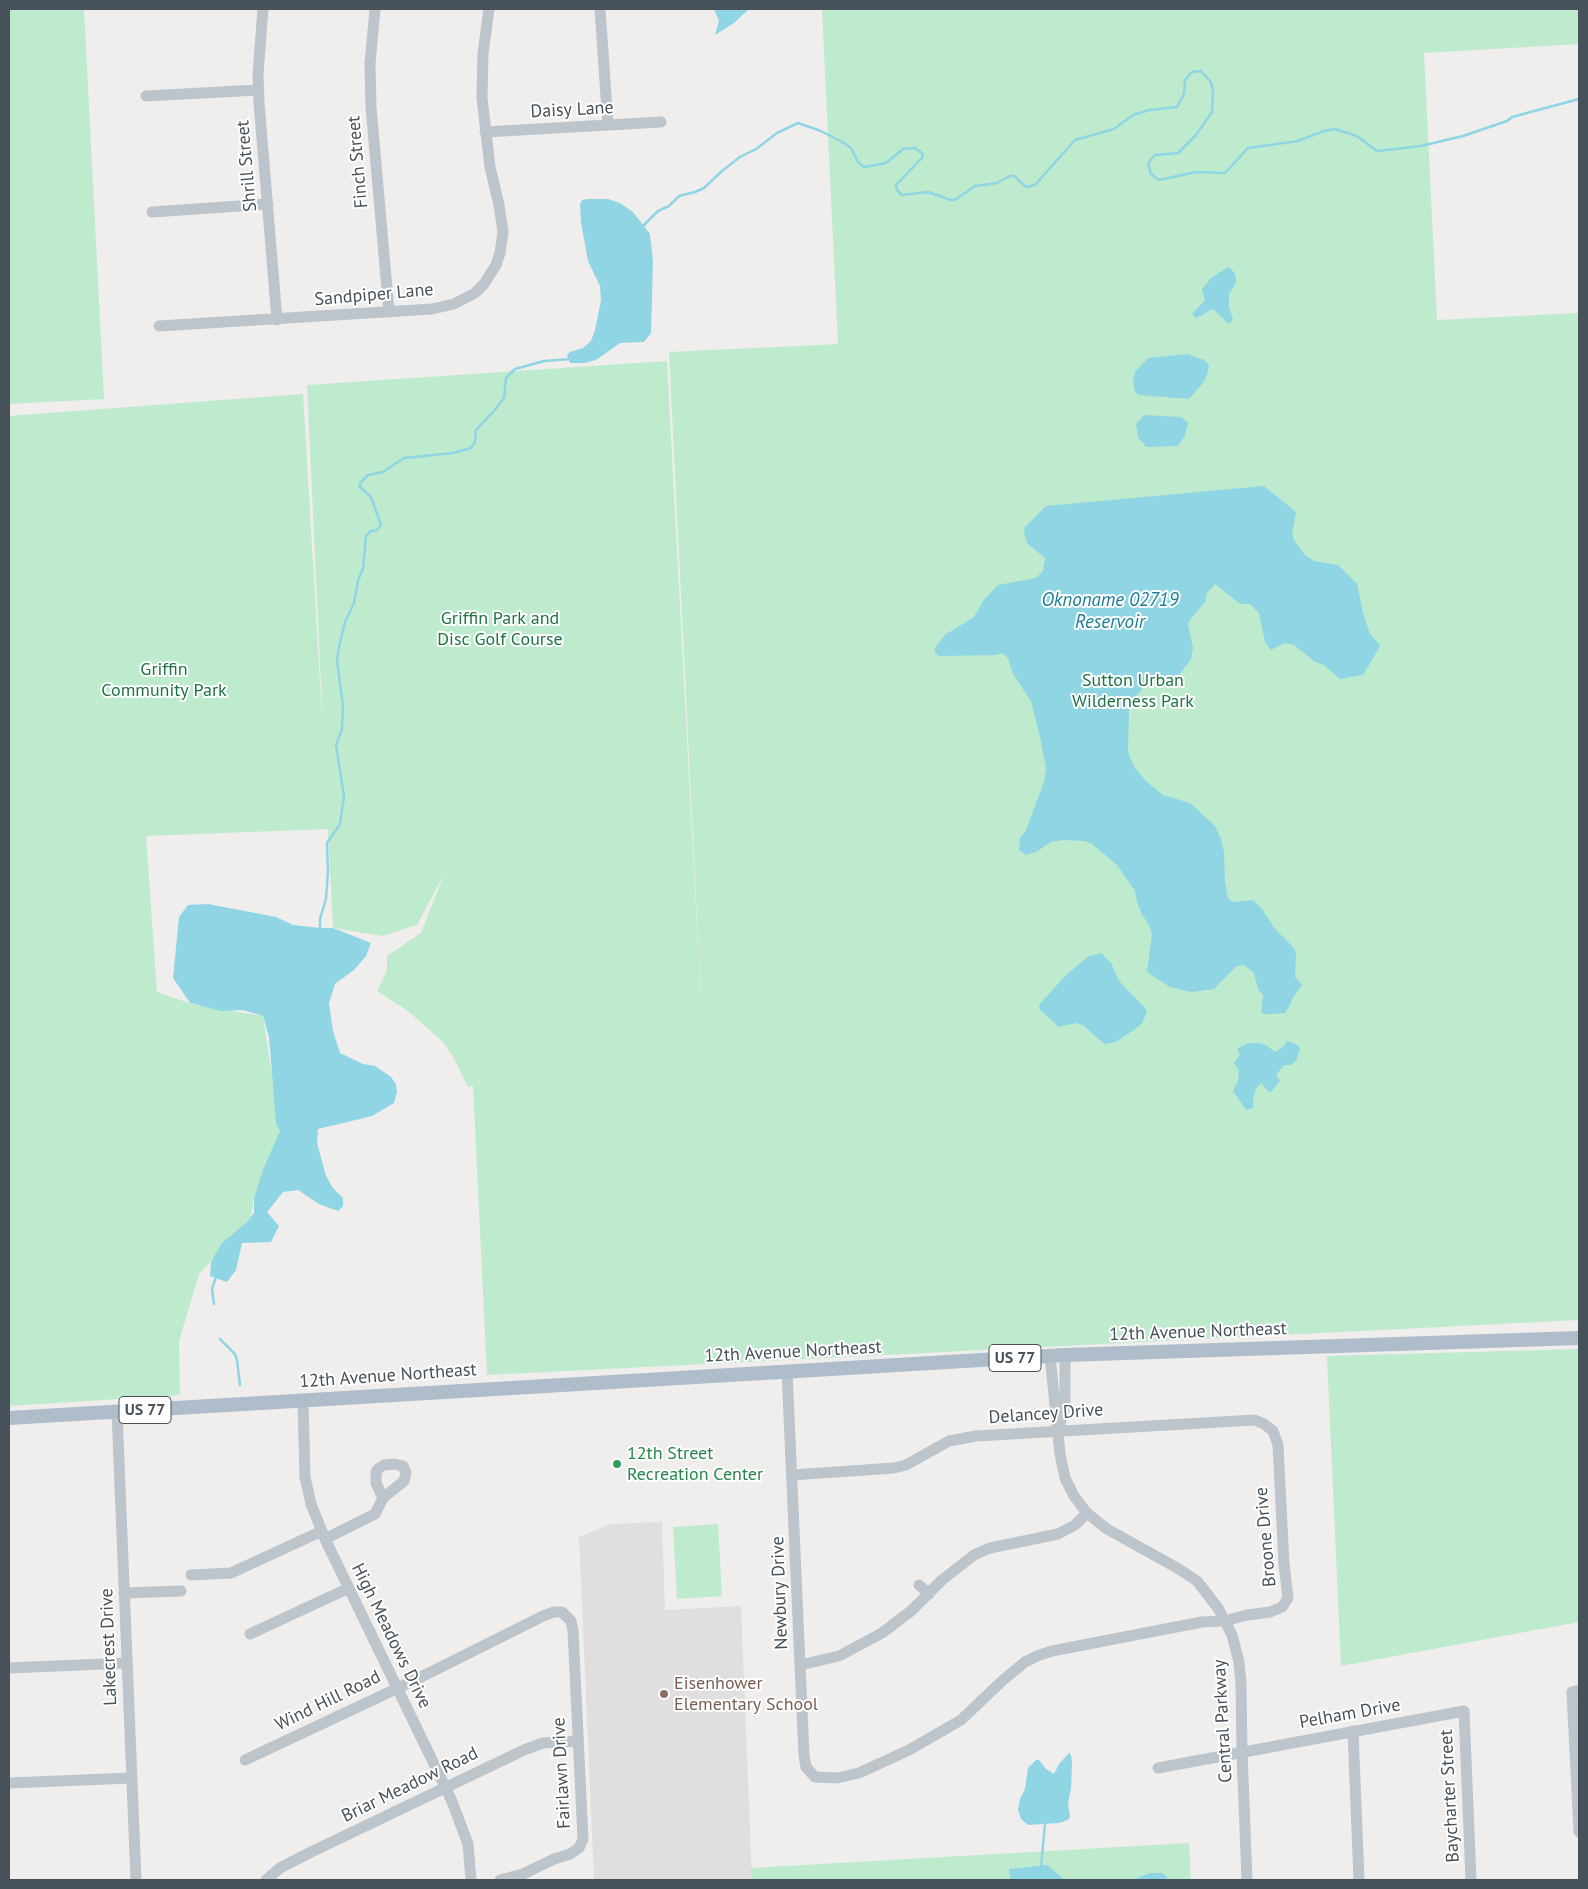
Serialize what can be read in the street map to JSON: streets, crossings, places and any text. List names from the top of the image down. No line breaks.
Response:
{"streets":{"main road":["12th Avenue Northeast","US 77"],"street":["Daisy Lane","Finch Street","Shrill Street","Sandpiper Lane","Delancey Drive","Broone Drive","Newbury Drive","High Meadows Drive","Lakecrest Drive","Wind Hill Road","Pelham Drive","Central Parkway","Fairlawn Drive","Briar Meadow Road","Baycharter Street"]},"crossings":[["Daisy Lane","Sandpiper Lane"],["Finch Street","Sandpiper Lane"],["Shrill Street","Sandpiper Lane"],["12th Avenue Northeast","Newbury Drive"],["12th Avenue Northeast","High Meadows Drive"],["12th Avenue Northeast","Lakecrest Drive"],["12th Avenue Northeast","Central Parkway"],["Delancey Drive","Broone Drive"],["Delancey Drive","Newbury Drive"],["Delancey Drive","Central Parkway"],["Broone Drive","Newbury Drive"],["Broone Drive","Central Parkway"],["Newbury Drive","Central Parkway"],["High Meadows Drive","Wind Hill Road"],["High Meadows Drive","Briar Meadow Road"],["Wind Hill Road","Fairlawn Drive"],["Pelham Drive","Central Parkway"],["Pelham Drive","Baycharter Street"],["Fairlawn Drive","Briar Meadow Road"]],"water":["Oknoname 02719 Reservoir"],"parks":["Griffin Park and Disc Golf Course","Griffin Community Park","Sutton Urban Wilderness Park"],"places":["12th Street Recreation Center","Eisenhower Elementary School"]}
